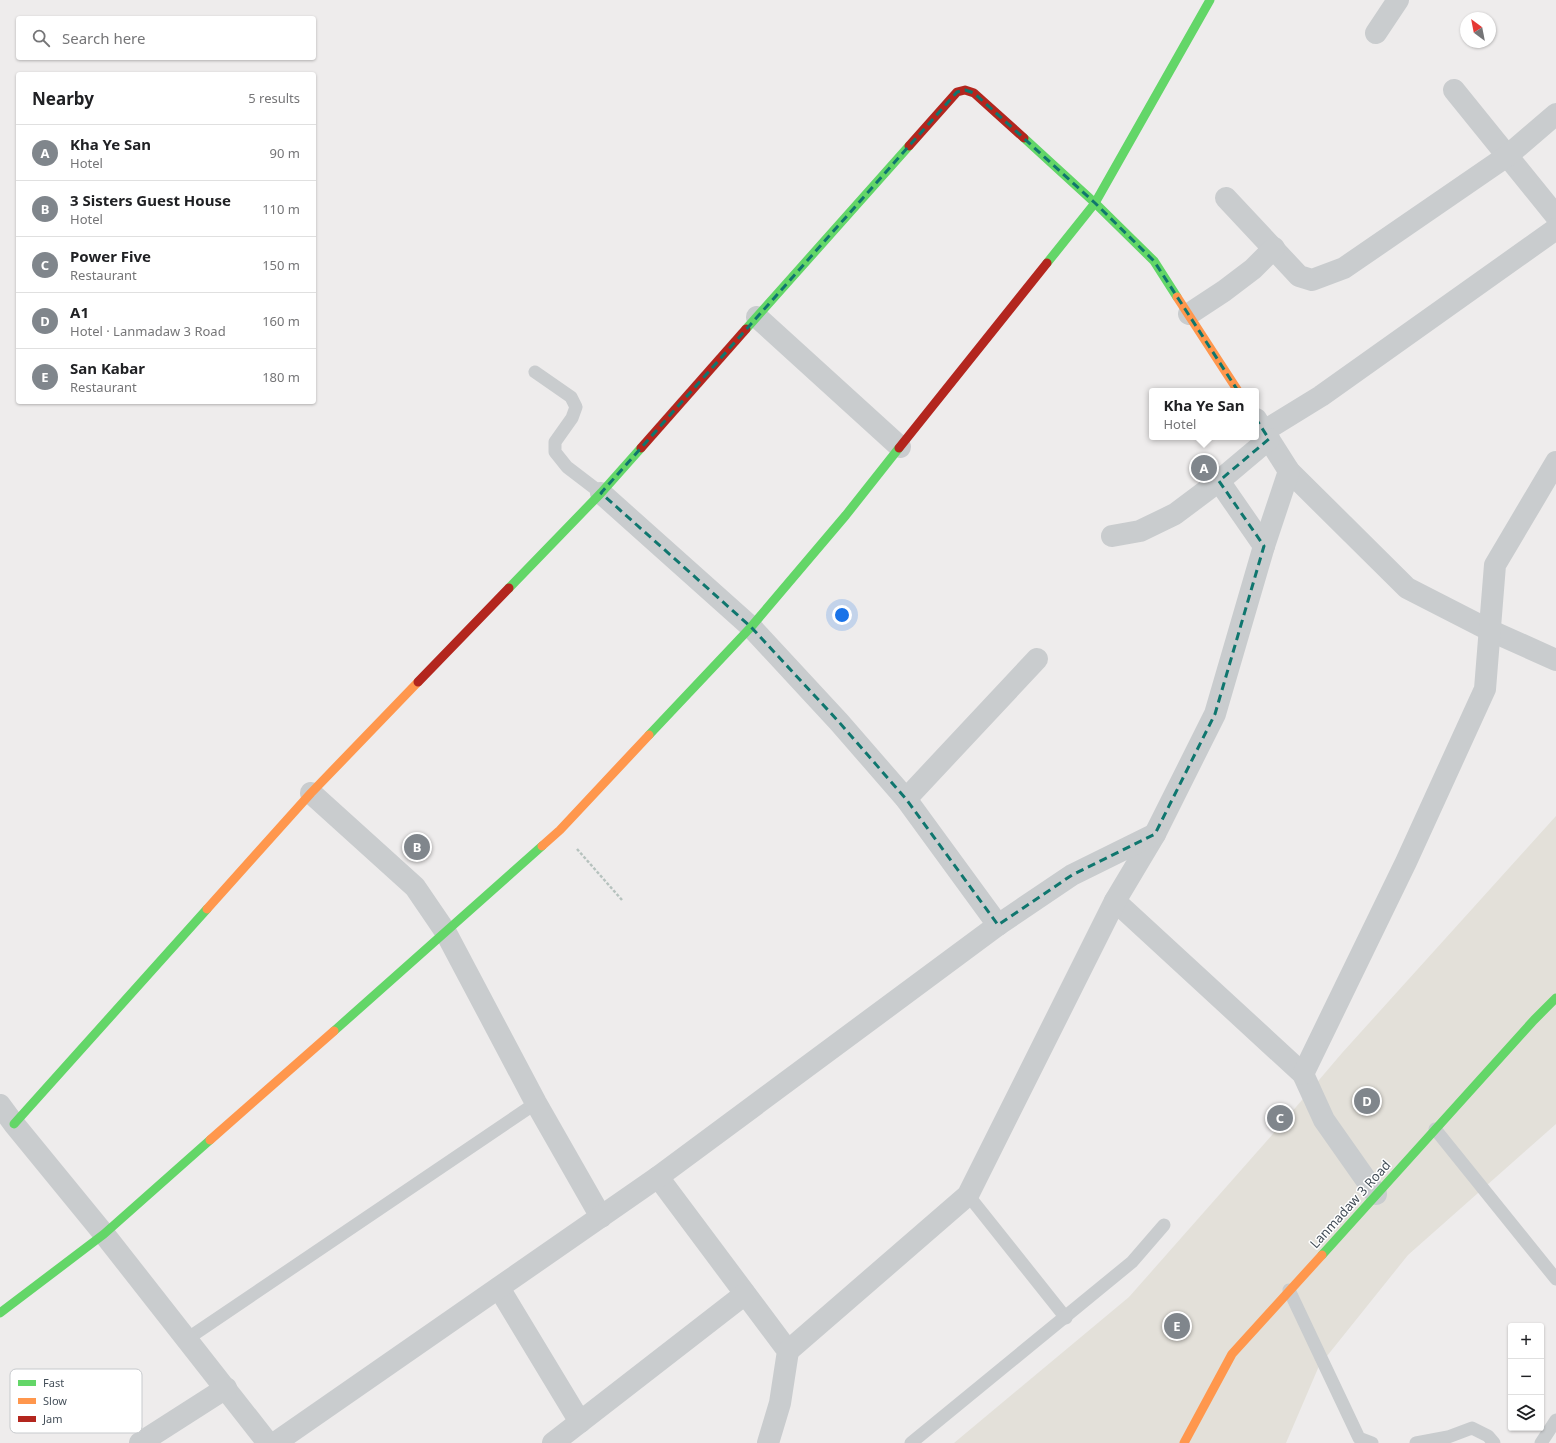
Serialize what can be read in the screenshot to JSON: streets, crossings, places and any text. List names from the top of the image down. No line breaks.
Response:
{"streets":{"street":["Lanmadaw 3 Road"]},"legend":["Fast","Slow","Jam"],"north":"top left","page":{"search":"Search here","heading":["Nearby","5 results"],"list":[{"mark":"A","name":"Kha Ye San","note":"Hotel","value":"90 m"},{"mark":"B","name":"3 Sisters Guest House","note":"Hotel","value":"110 m"},{"mark":"C","name":"Power Five","note":"Restaurant","value":"150 m"},{"mark":"D","name":"A1","note":"Hotel · Lanmadaw 3 Road","value":"160 m"},{"mark":"E","name":"San Kabar","note":"Restaurant","value":"180 m"}],"popup":["Kha Ye San","Hotel"],"pins":["A","B","D","C","E"],"map_buttons":["+","−"]}}
